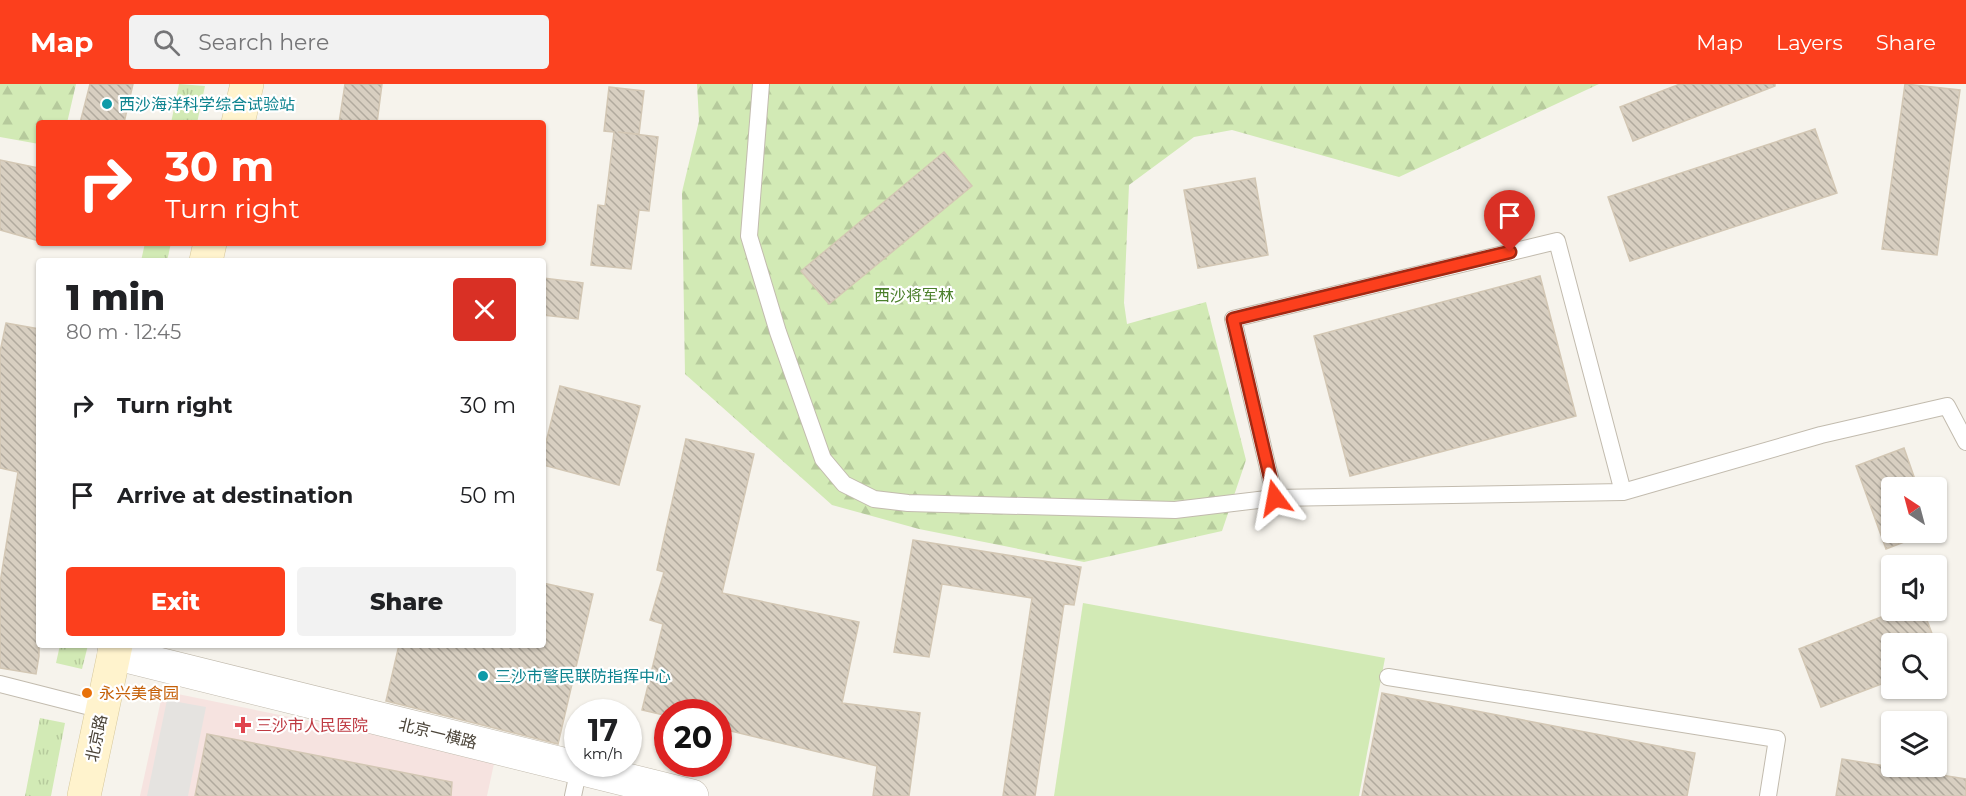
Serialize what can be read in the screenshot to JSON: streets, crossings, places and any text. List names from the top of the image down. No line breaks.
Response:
{"streets":{"street":["北京一横路","北京路"]},"crossings":[["北京一横路","北京路"]],"parks":["西沙将军林"],"places":{"other":["西沙海洋科学综合试验站","三沙市警民联防指挥中心","永兴美食园"],"health":["三沙市人民医院"]},"north":"top left","page":{"header":"Map","search":"Search here","nav":["Map","Layers","Share"],"turn":["30 m","Turn right"],"heading":["1 min","80 m · 12:45"],"list":[{"name":"Turn right","value":"30 m"},{"name":"Arrive at destination","value":"50 m"}],"buttons":["Exit","Share"],"speed":"17 km/h","limit":"20"}}
